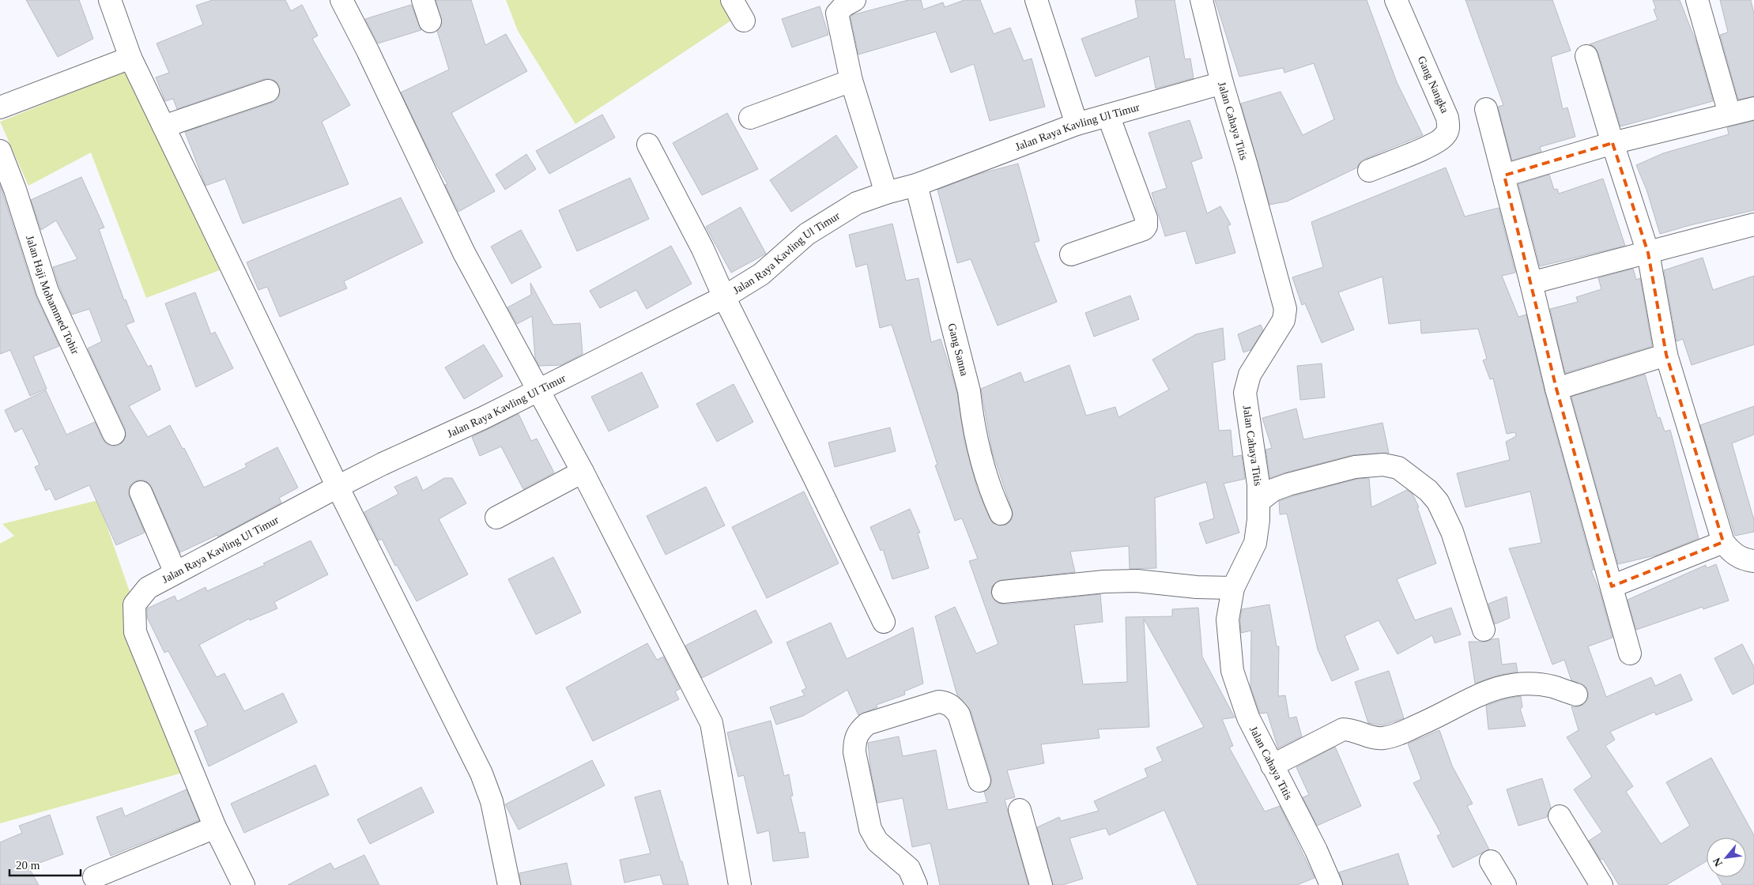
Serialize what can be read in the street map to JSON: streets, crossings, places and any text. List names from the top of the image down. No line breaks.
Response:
{"streets":{"street":["Gang Nangka","Jalan Cahaya Titis","Jalan Raya Kavling Ul Timur","Jalan Haji Mohammed Tohir","Gang Sanna"]},"crossings":[["Jalan Cahaya Titis","Jalan Raya Kavling Ul Timur"],["Jalan Raya Kavling Ul Timur","Gang Sanna"]],"scale_bar":"20 m","north":"bottom left"}
